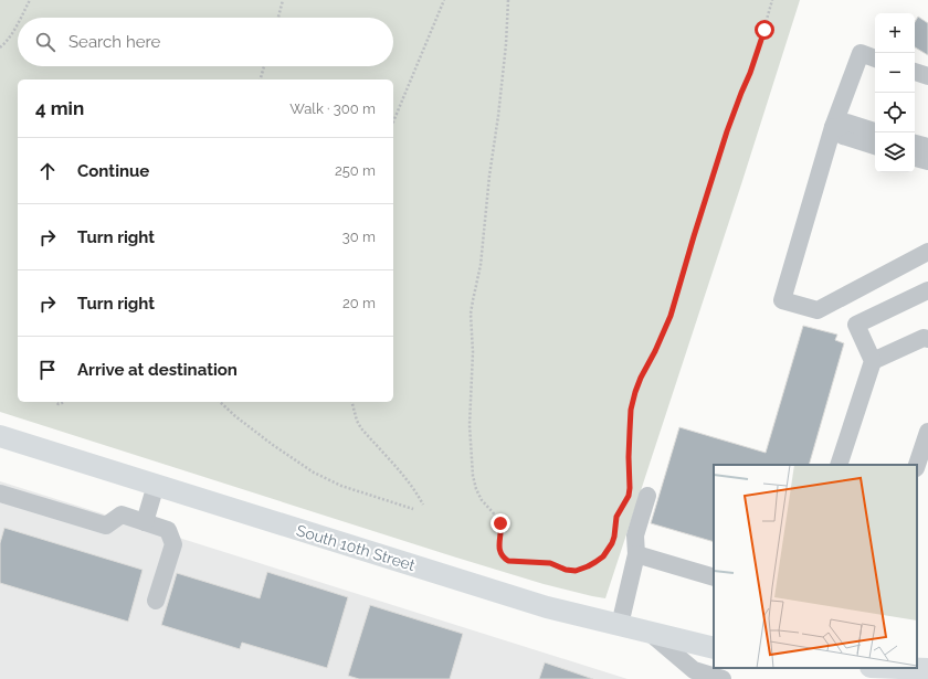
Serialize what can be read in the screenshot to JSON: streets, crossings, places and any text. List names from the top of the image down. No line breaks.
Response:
{"streets":{"main road":["South 10th Street"]},"page":{"map_buttons":["+","−"],"search":"Search here","heading":["4 min","Walk · 300 m"],"list":[["Continue","250 m"],["Turn right","30 m"],["Turn right","20 m"],"Arrive at destination"]}}
